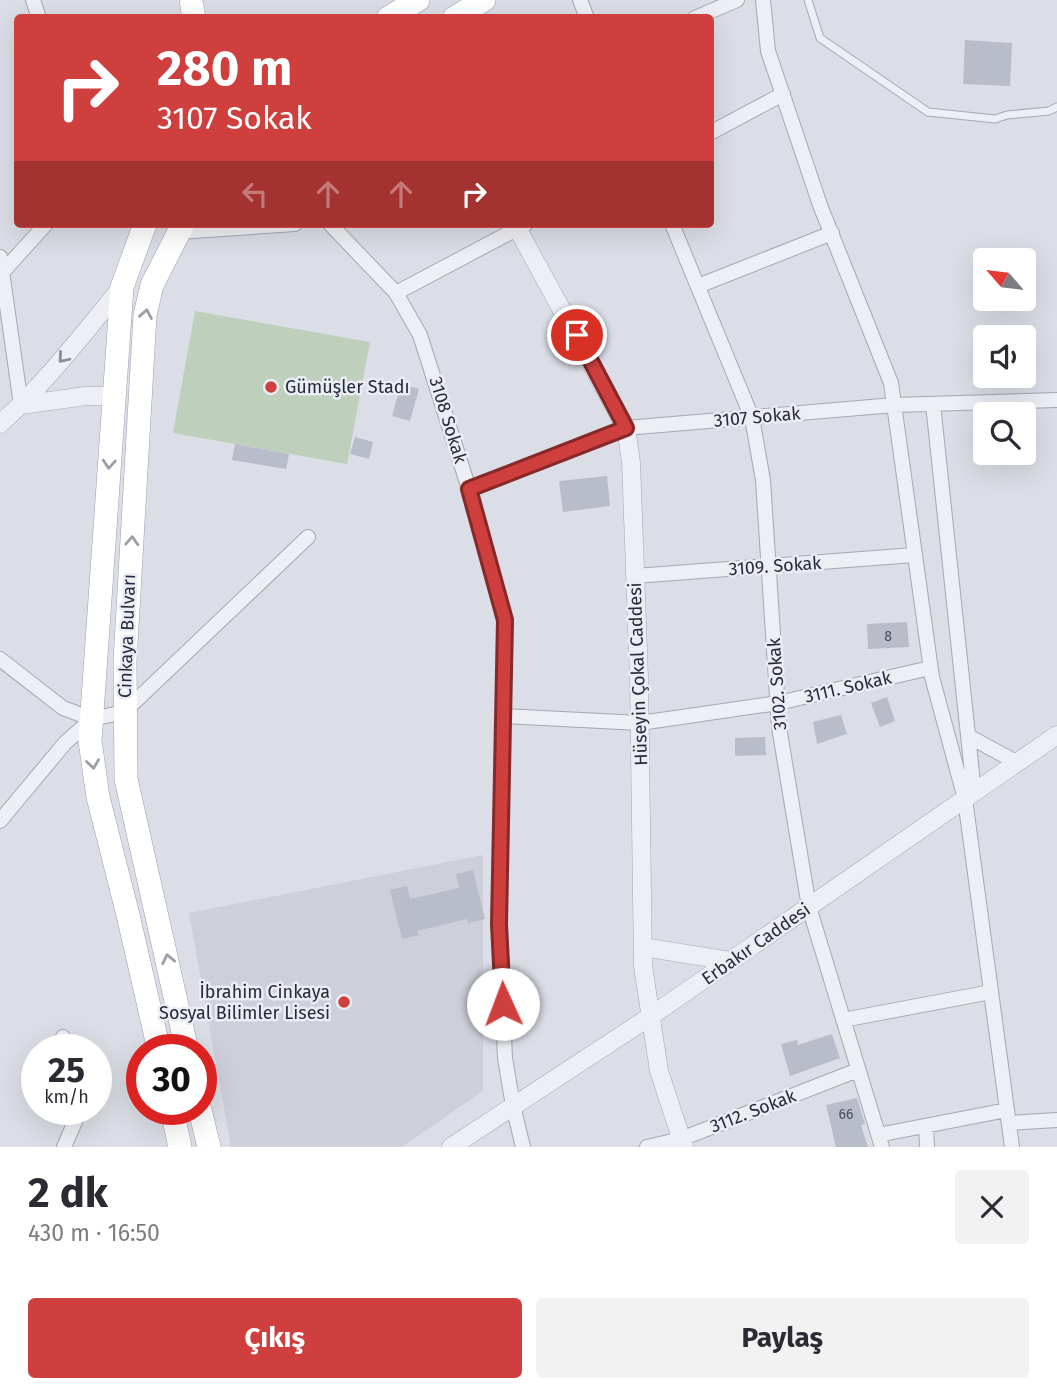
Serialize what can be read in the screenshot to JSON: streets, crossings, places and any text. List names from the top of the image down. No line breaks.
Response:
{"streets":{"main road":["Cinkaya Bulvarı"],"street":["3107 Sokak","3108 Sokak","3109. Sokak","Hüseyin Çokal Caddesi","3102. Sokak","3111. Sokak","Erbakır Caddesi","3112. Sokak"]},"crossings":[["3107 Sokak","3108 Sokak"],["3107 Sokak","Hüseyin Çokal Caddesi"],["3107 Sokak","3102. Sokak"],["3108 Sokak","3111. Sokak"],["3108 Sokak","Erbakır Caddesi"],["3109. Sokak","Hüseyin Çokal Caddesi"],["3109. Sokak","3102. Sokak"],["Hüseyin Çokal Caddesi","3111. Sokak"],["Hüseyin Çokal Caddesi","Erbakır Caddesi"],["Hüseyin Çokal Caddesi","3112. Sokak"],["3102. Sokak","3111. Sokak"],["3102. Sokak","Erbakır Caddesi"],["3102. Sokak","3112. Sokak"]],"places":["Gümüşler Stadı","İbrahim Cinkaya Sosyal Bilimler Lisesi"],"house_numbers":["8","66"],"north":"top left","page":{"turn":["280 m","3107 Sokak"],"speed":"25 km/h","limit":"30","heading":["2 dk","430 m · 16:50"],"buttons":["Çıkış","Paylaş"]}}
